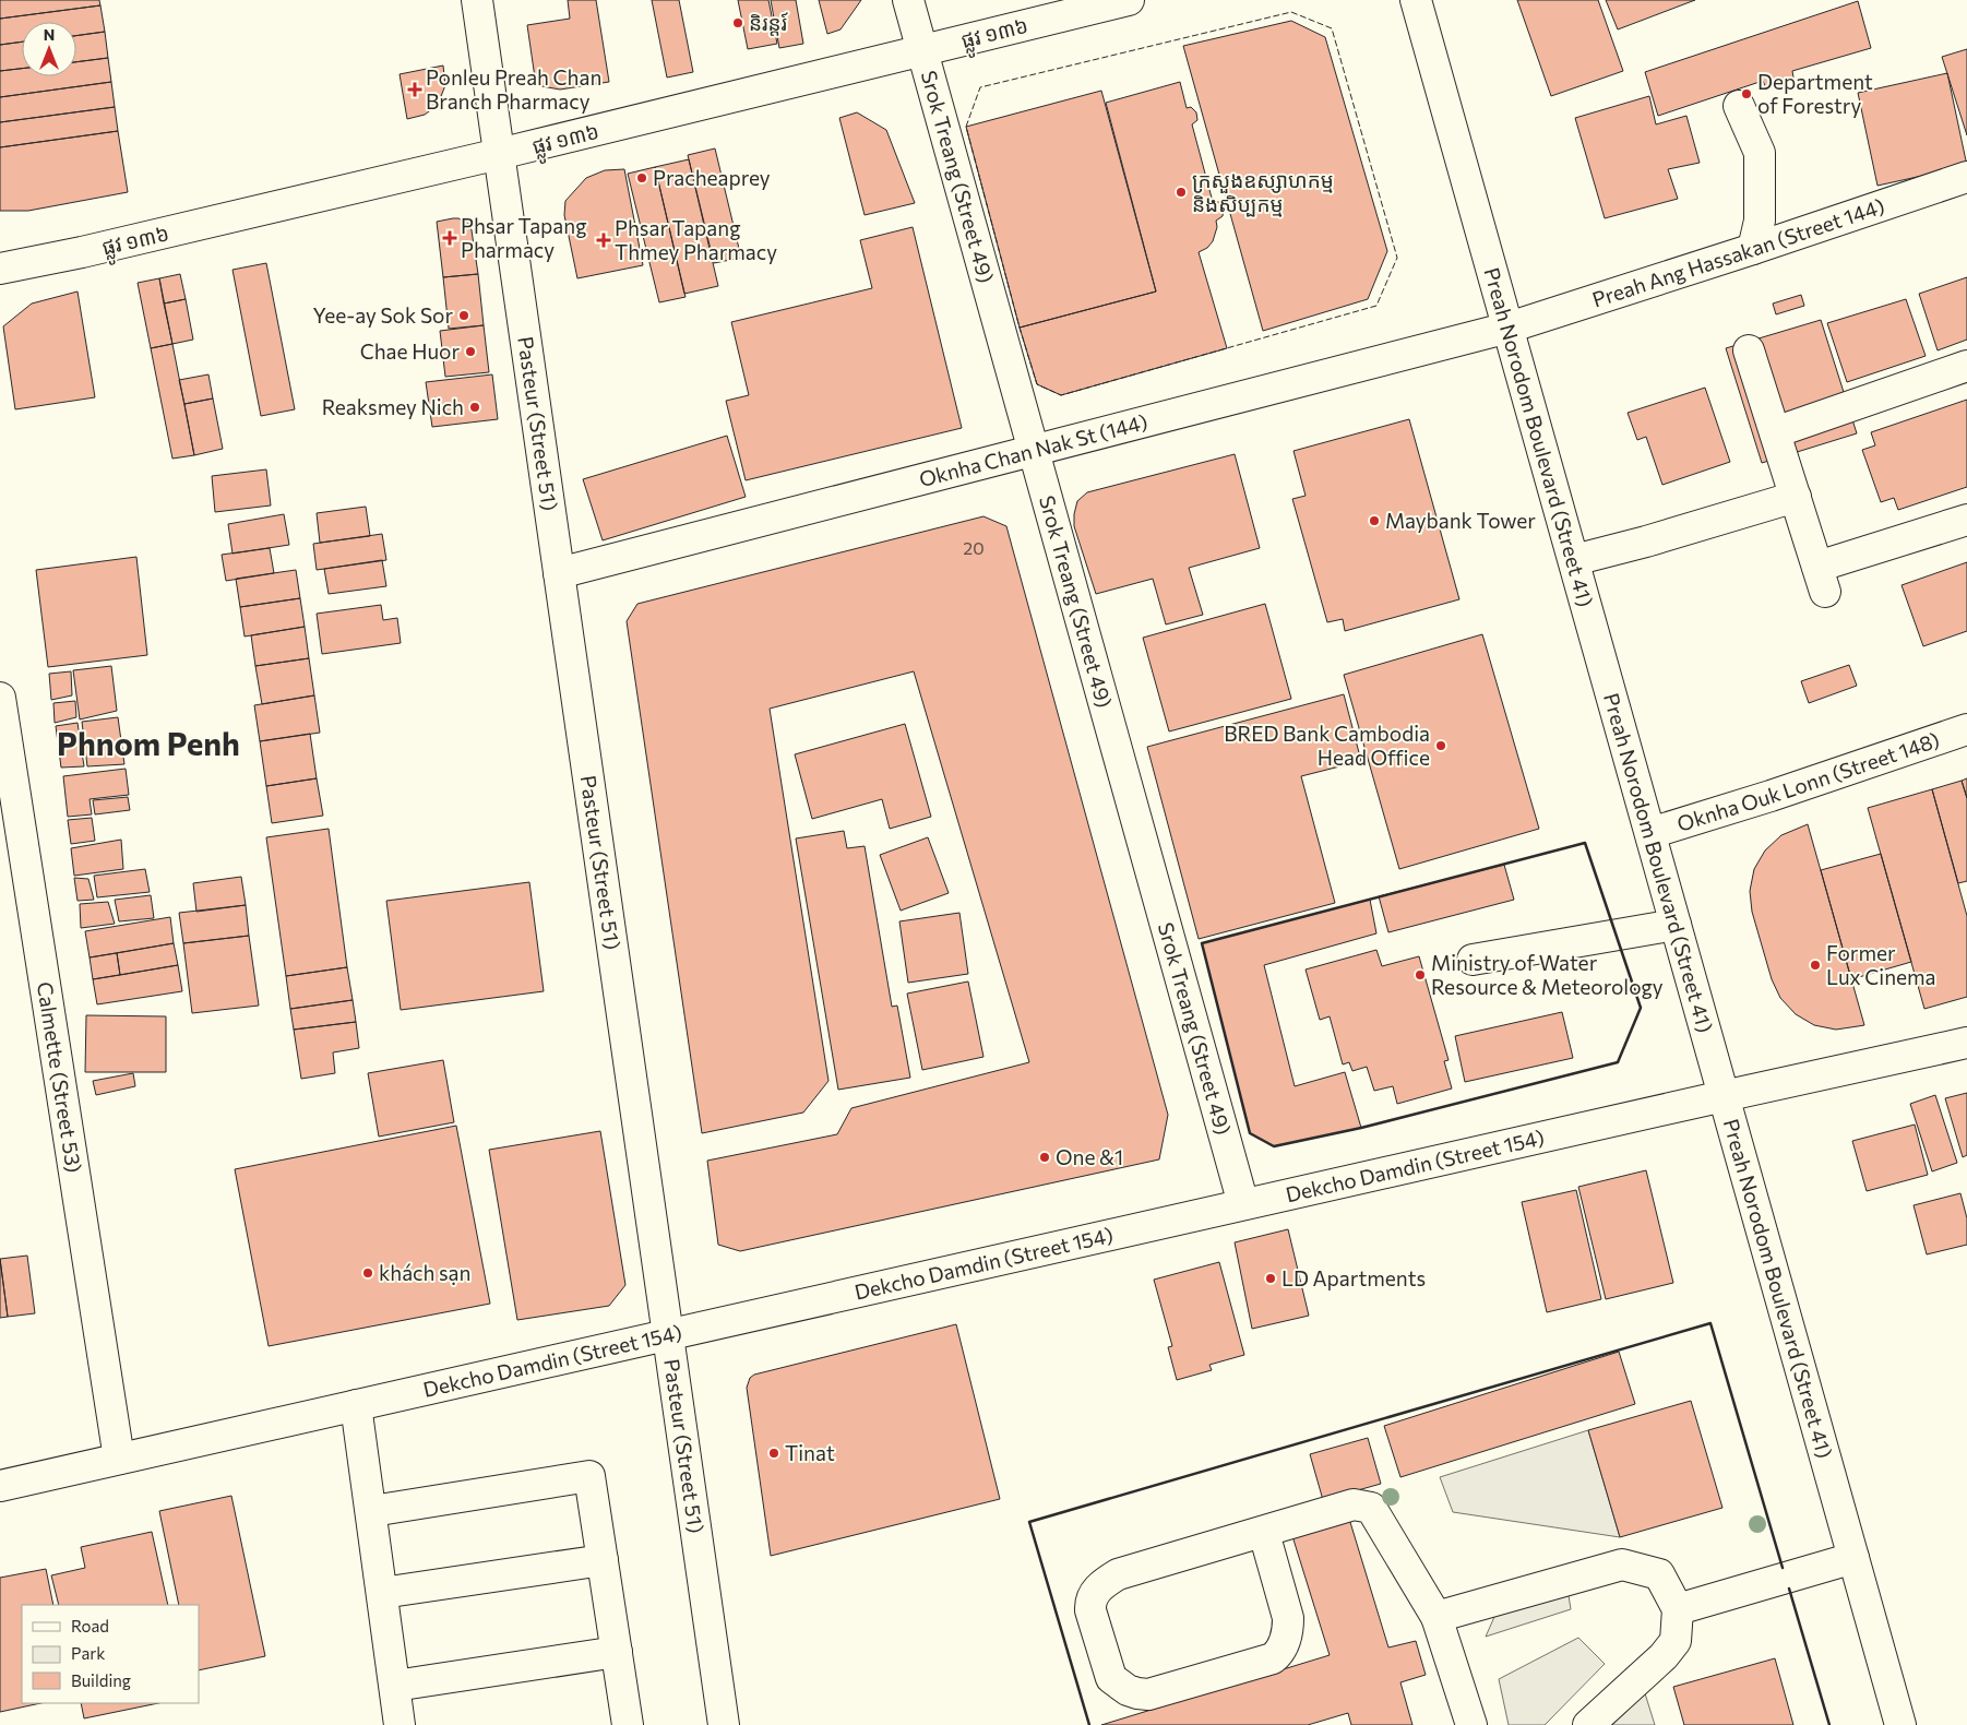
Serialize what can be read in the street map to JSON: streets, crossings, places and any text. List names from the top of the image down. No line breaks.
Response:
{"streets":{"street":["ផ្លូវ ១៣៦","Srok Treang (Street 49)","Preah Ang Hassakan (Street 144)","Pasteur (Street 51)","Preah Norodom Boulevard (Street 41)","Oknha Chan Nak St (144)","Oknha Ouk Lonn (Street 148)","Calmette (Street 53)","Dekcho Damdin (Street 154)"]},"crossings":[["ផ្លូវ ១៣៦","Srok Treang (Street 49)"],["ផ្លូវ ១៣៦","Pasteur (Street 51)"],["Srok Treang (Street 49)","Oknha Chan Nak St (144)"],["Srok Treang (Street 49)","Dekcho Damdin (Street 154)"],["Preah Ang Hassakan (Street 144)","Preah Norodom Boulevard (Street 41)"],["Preah Ang Hassakan (Street 144)","Oknha Chan Nak St (144)"],["Pasteur (Street 51)","Oknha Chan Nak St (144)"],["Pasteur (Street 51)","Dekcho Damdin (Street 154)"],["Preah Norodom Boulevard (Street 41)","Oknha Chan Nak St (144)"],["Preah Norodom Boulevard (Street 41)","Oknha Ouk Lonn (Street 148)"],["Preah Norodom Boulevard (Street 41)","Dekcho Damdin (Street 154)"],["Calmette (Street 53)","Dekcho Damdin (Street 154)"]],"districts":["Phnom Penh"],"places":{"other":["និរន្តរ៍","Department of Forestry","Pracheaprey","ក្រសួងឧស្សាហកម្ម និងសិប្បកម្ម","Yee-ay Sok Sor","Chae Huor","Reaksmey Nich","Maybank Tower","BRED Bank Cambodia Head Office","Former Lux Cinema","Ministry of Water Resource & Meteorology","One &1","khách sạn","LD Apartments","Tinat"],"health":["Ponleu Preah Chan Branch Pharmacy","Phsar Tapang Pharmacy","Phsar Tapang Thmey Pharmacy"]},"house_numbers":["20"],"legend":["Road","Park","Building"],"north":"top"}
